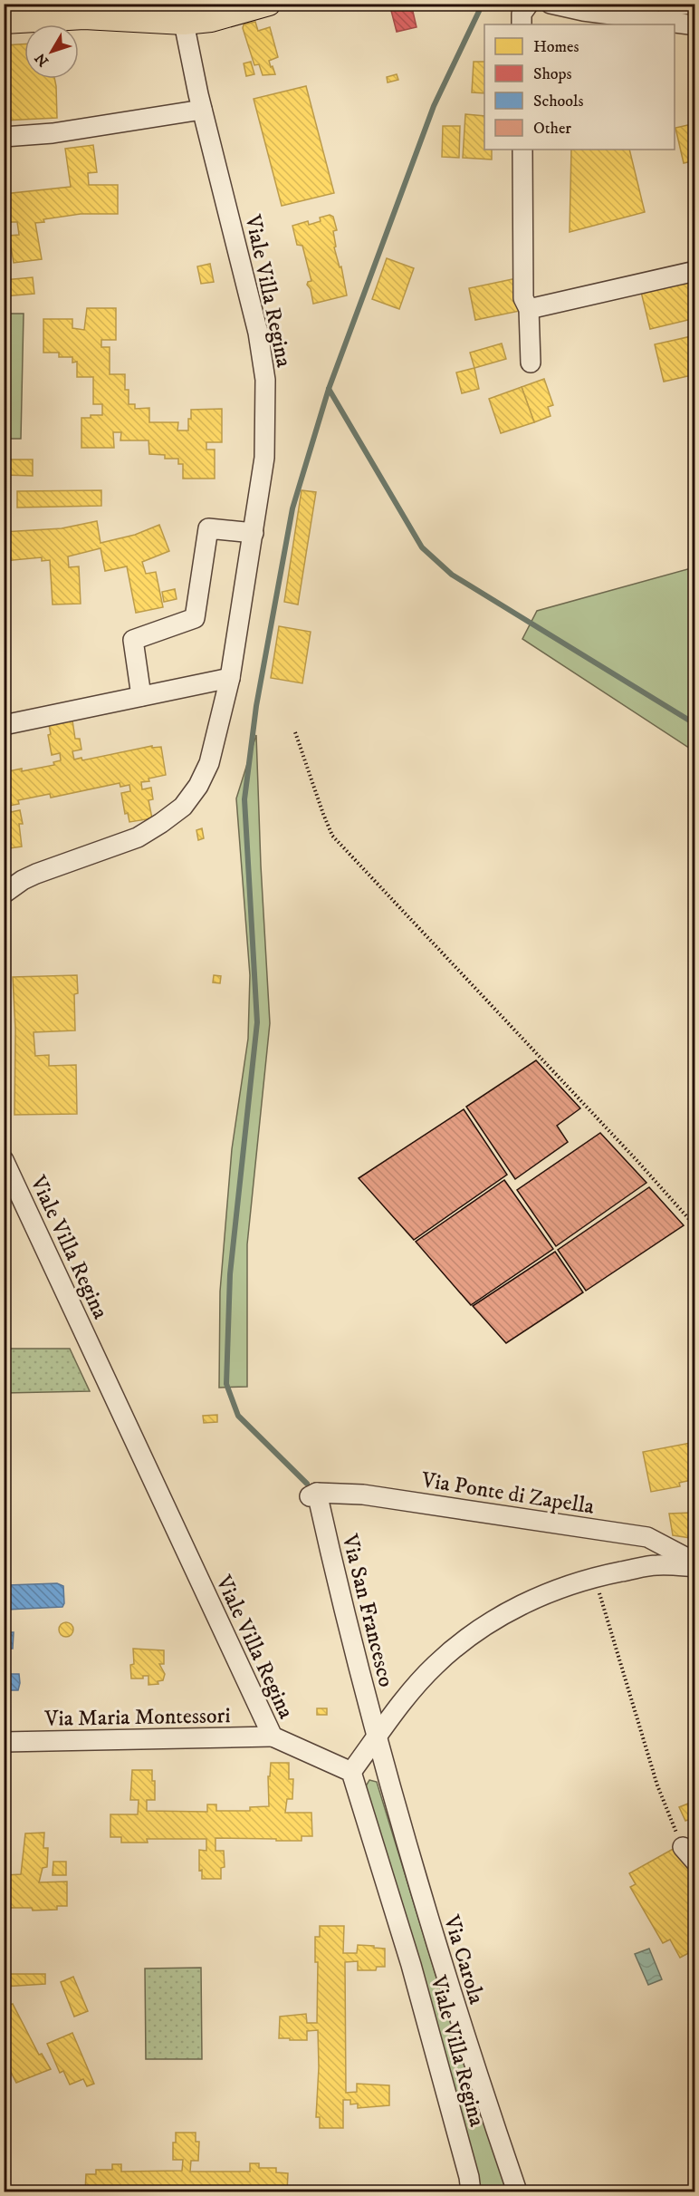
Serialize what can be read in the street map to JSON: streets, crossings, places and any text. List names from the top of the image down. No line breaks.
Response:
{"streets":{"street":["Viale Villa Regina","Via Ponte di Zapella","Via San Francesco","Via Maria Montessori","Via Carola"]},"crossings":[["Viale Villa Regina","Via Maria Montessori"],["Via Ponte di Zapella","Via San Francesco"],["Via San Francesco","Via Carola"]],"legend":["Homes","Shops","Schools","Other"],"north":"bottom left"}
